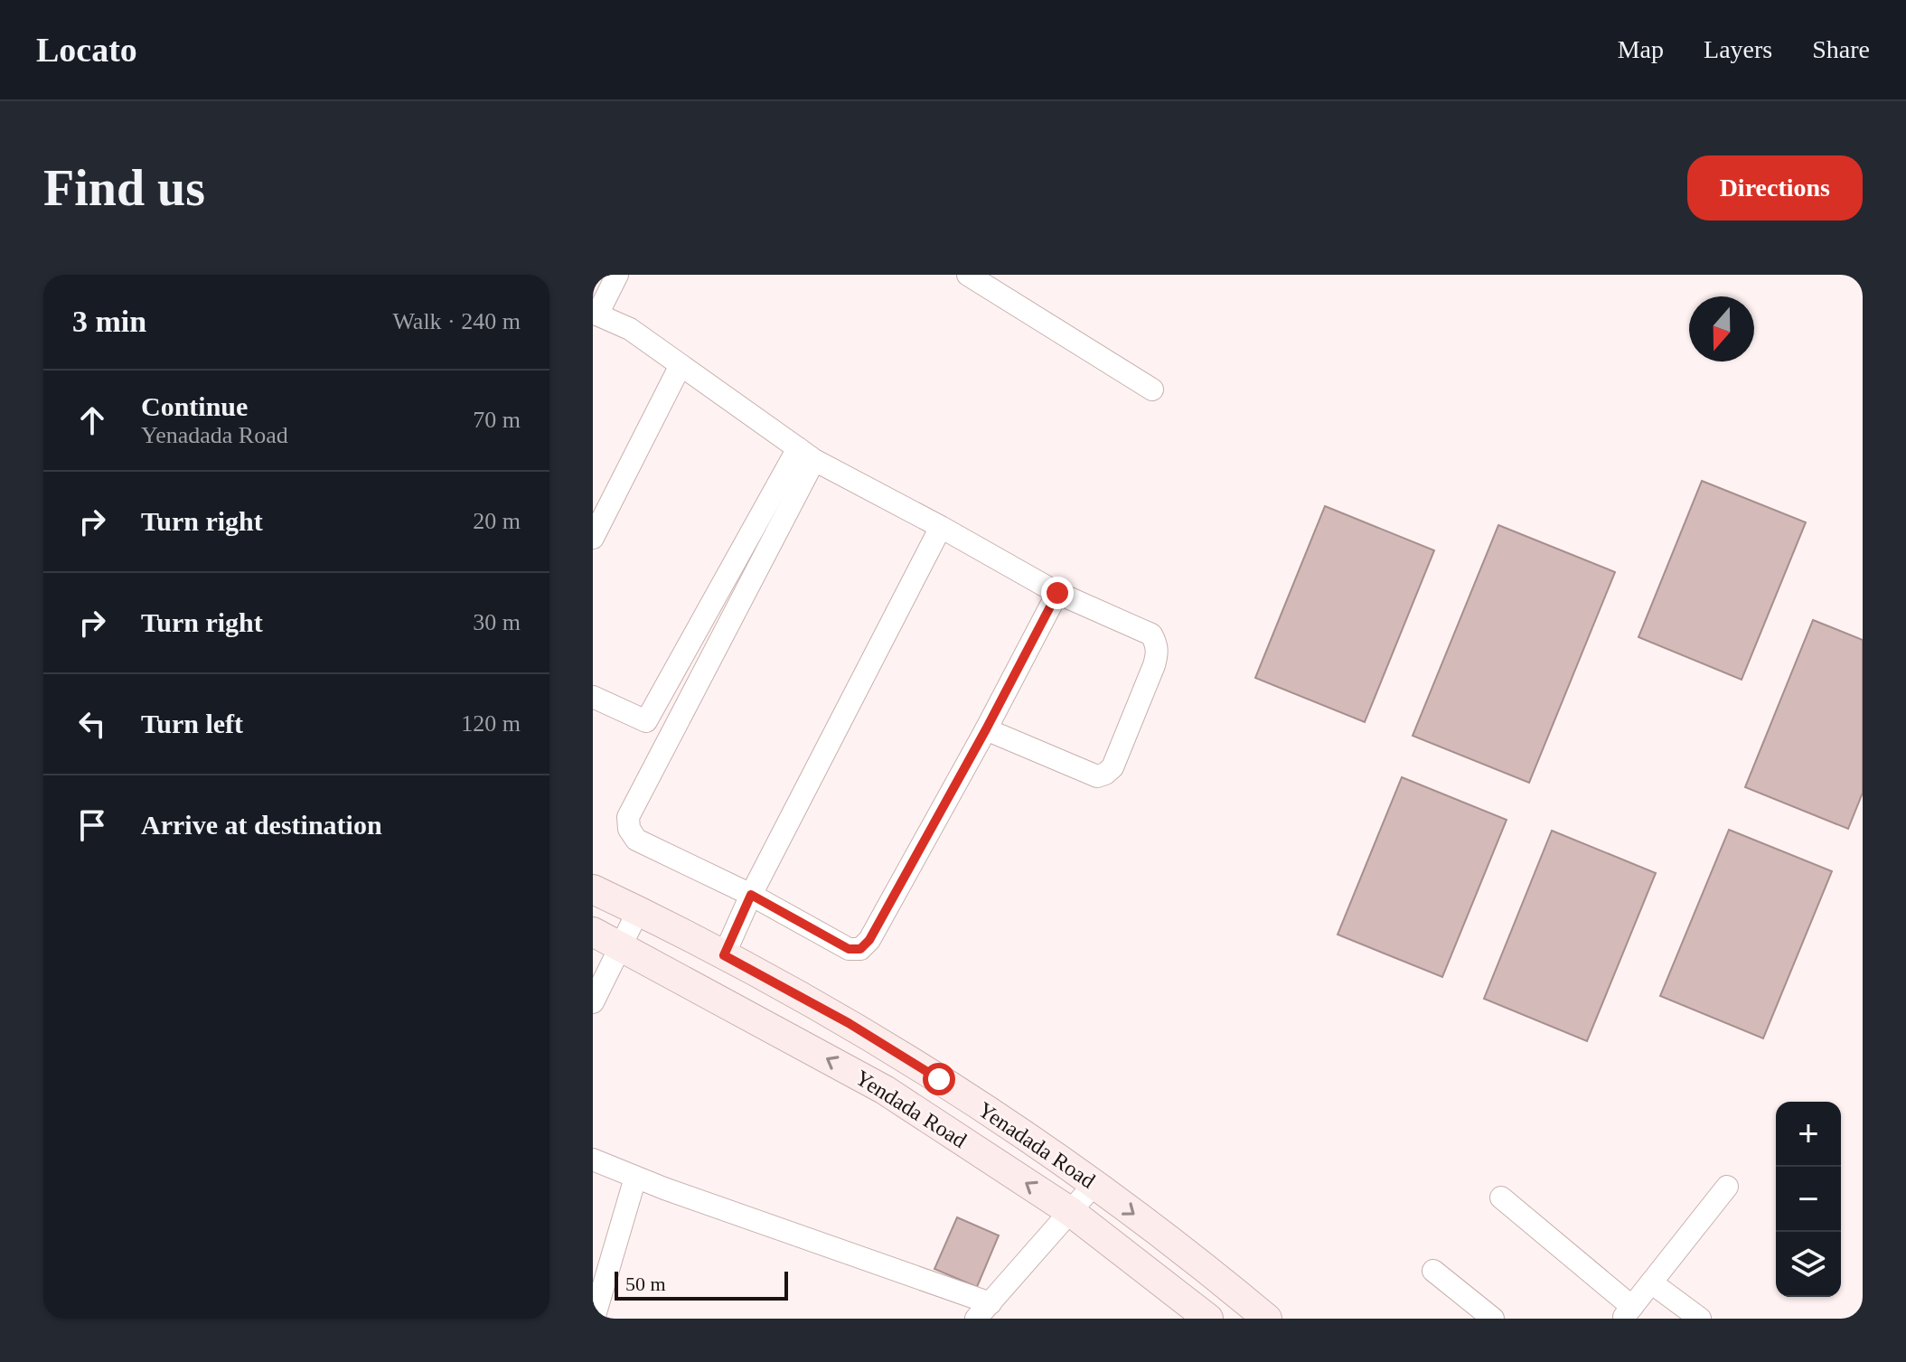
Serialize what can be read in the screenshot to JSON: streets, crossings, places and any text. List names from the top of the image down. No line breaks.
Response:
{"streets":{"main road":["Yendada Road","Yenadada Road"]},"one_way":["Yendada Road"],"scale_bar":"50 m","north":"bottom","page":{"header":"Locato","nav":["Map","Layers","Share"],"buttons":"Directions","title":"Find us","heading":["3 min","Walk · 240 m"],"list":[["Continue","Yenadada Road","70 m"],["Turn right","20 m"],["Turn right","30 m"],["Turn left","120 m"],"Arrive at destination"],"map_buttons":["+","−"],"scale":"50 m"}}
